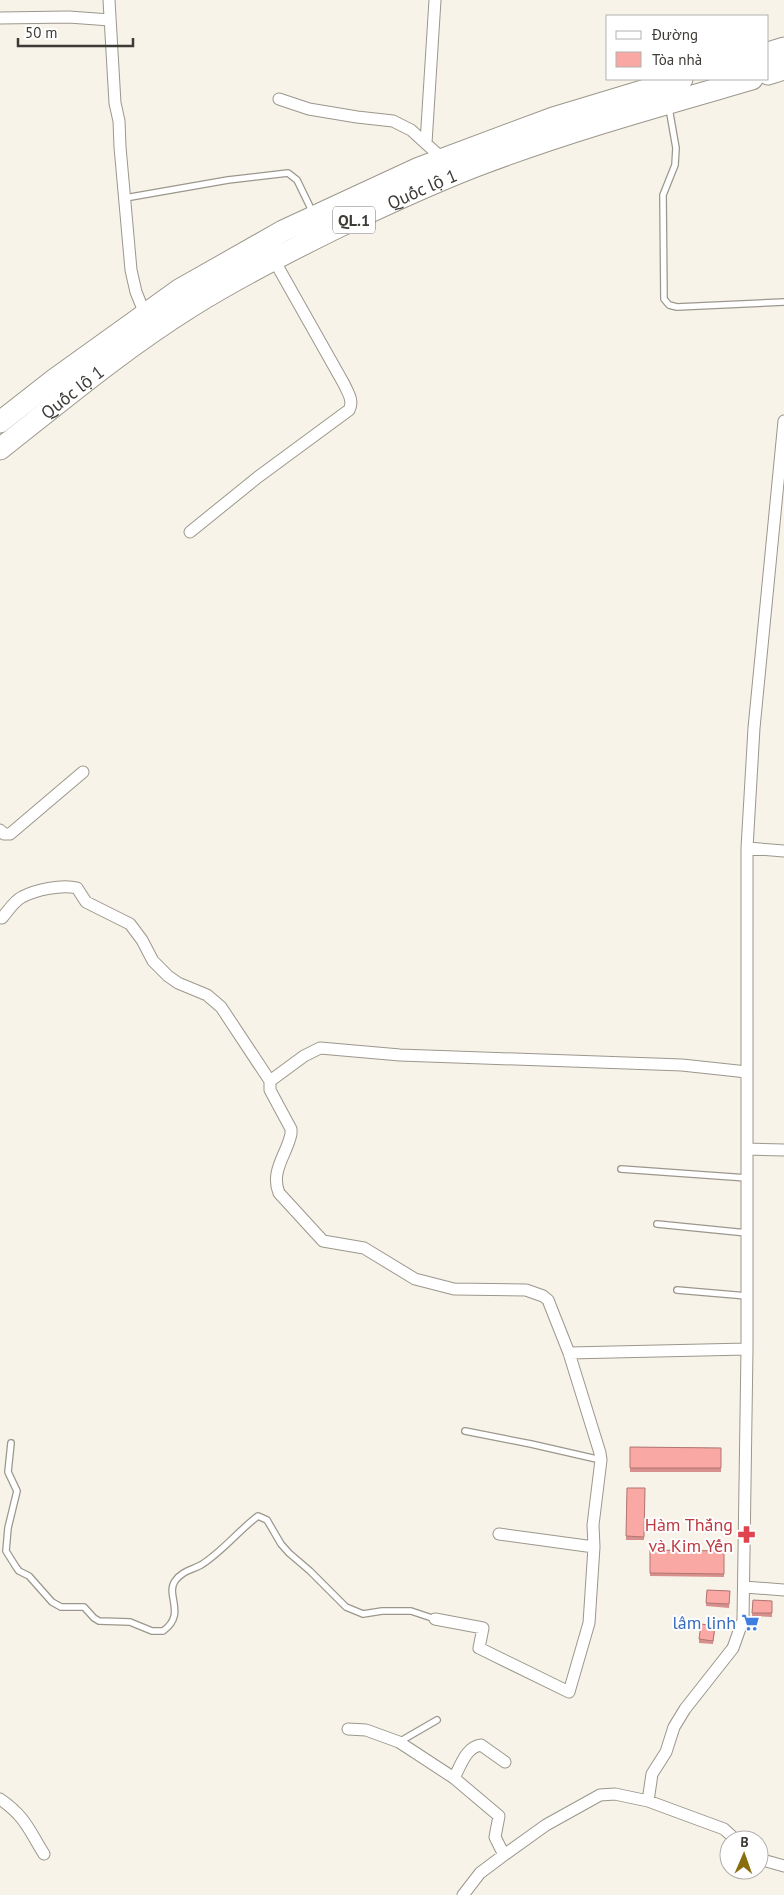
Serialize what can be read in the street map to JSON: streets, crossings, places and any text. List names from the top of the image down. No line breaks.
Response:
{"streets":{"highway":["Quốc lộ 1","QL.1"]},"places":{"pharmacy":["Hàm Thắng và Kim Yến"],"supermarket":["lâm linh"]},"legend":["Đường","Tòa nhà"],"scale_bar":"50 m","north":"top"}
